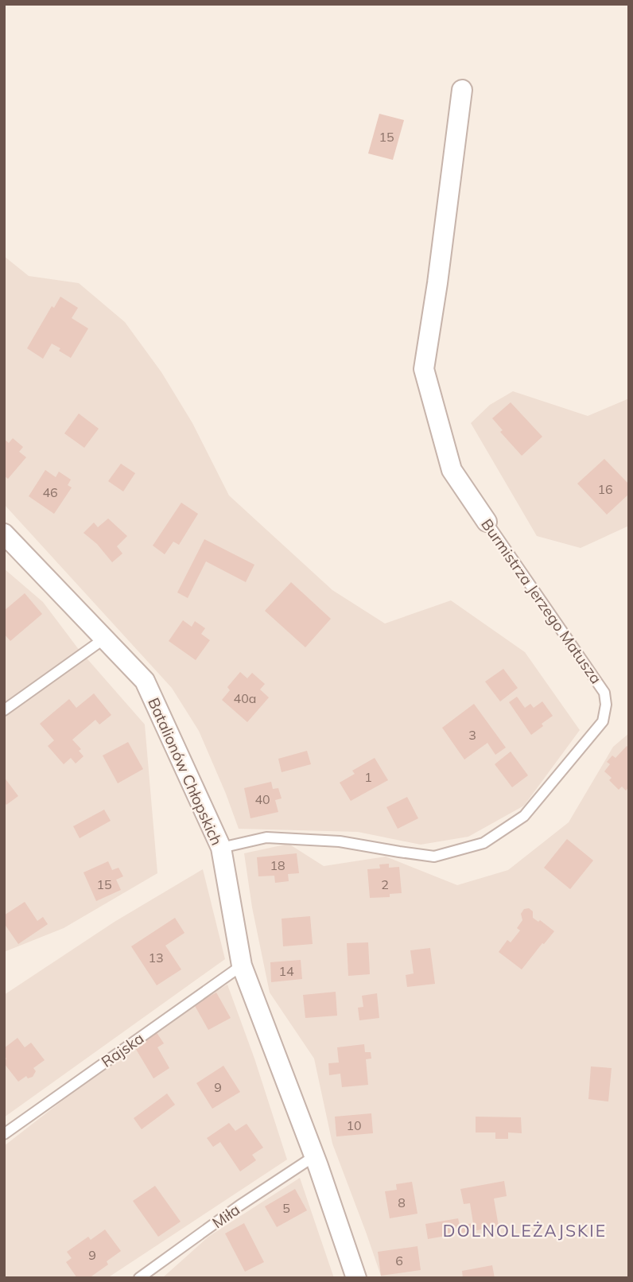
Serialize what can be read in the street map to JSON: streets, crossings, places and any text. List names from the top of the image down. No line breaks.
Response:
{"streets":{"street":["Burmistrza Jerzego Matusza","Batalionów Chłopskich"],"lane":["Rajska","Miła"]},"crossings":[["Burmistrza Jerzego Matusza","Batalionów Chłopskich"],["Batalionów Chłopskich","Rajska"],["Batalionów Chłopskich","Miła"]],"districts":["DOLNOLEŻAJSKIE"],"house_numbers":["15","16","46","40a","3","1","40","18","15","2","13","14","9","10","8","5","9","6"]}
